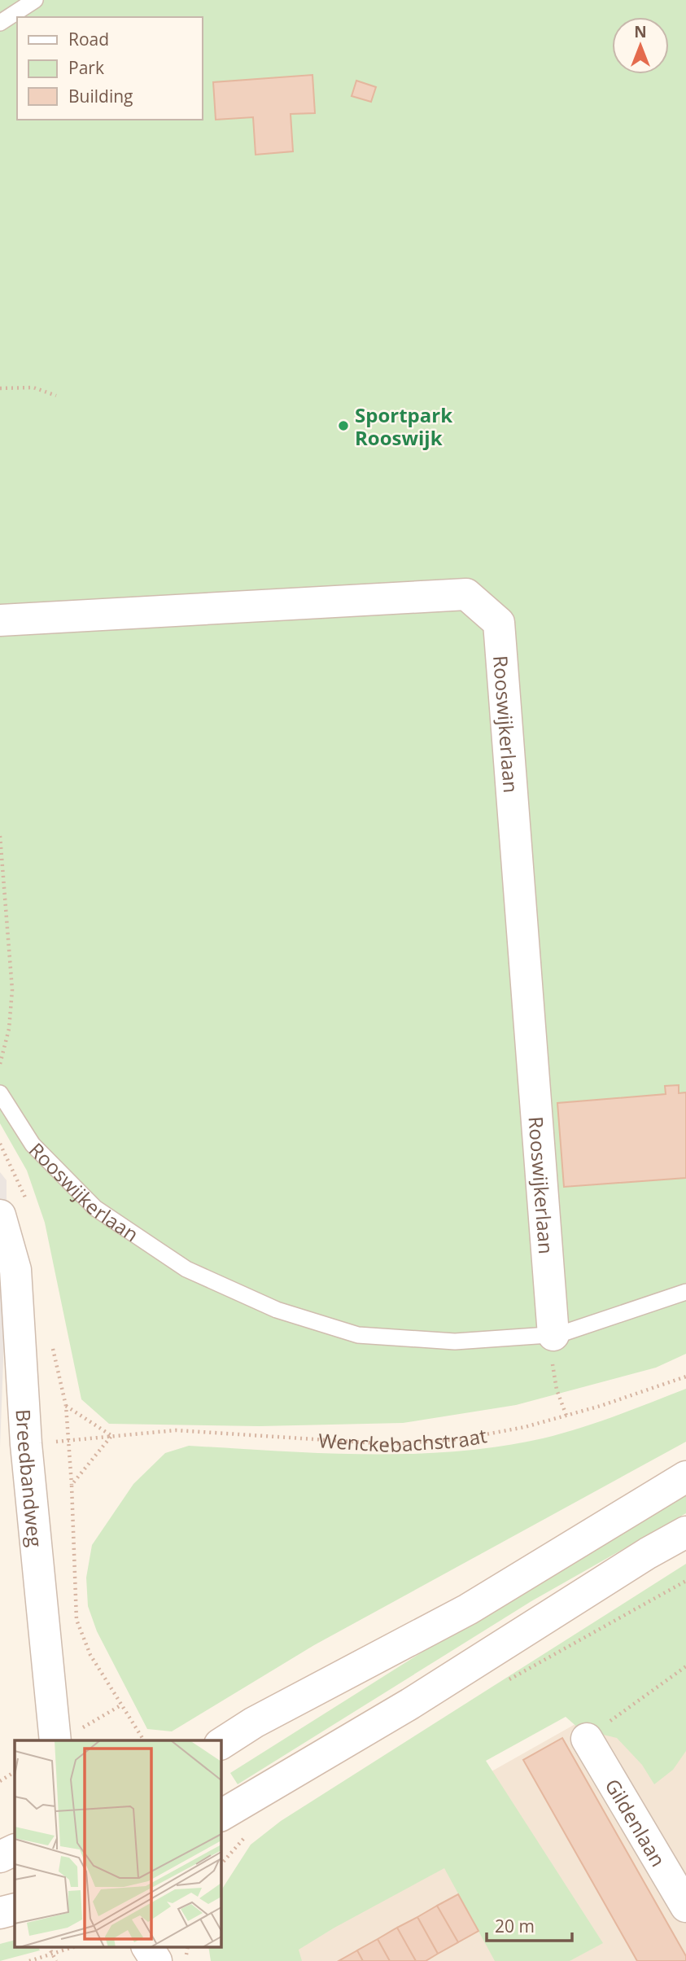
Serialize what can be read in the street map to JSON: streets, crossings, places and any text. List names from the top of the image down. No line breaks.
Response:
{"streets":{"street":["Rooswijkerlaan","Breedbandweg","Gildenlaan"],"path":["Wenckebachstraat"]},"crossings":[["Wenckebachstraat","Breedbandweg"]],"places":["Sportpark Rooswijk"],"legend":["Road","Park","Building"],"scale_bar":"20 m","north":"top"}
